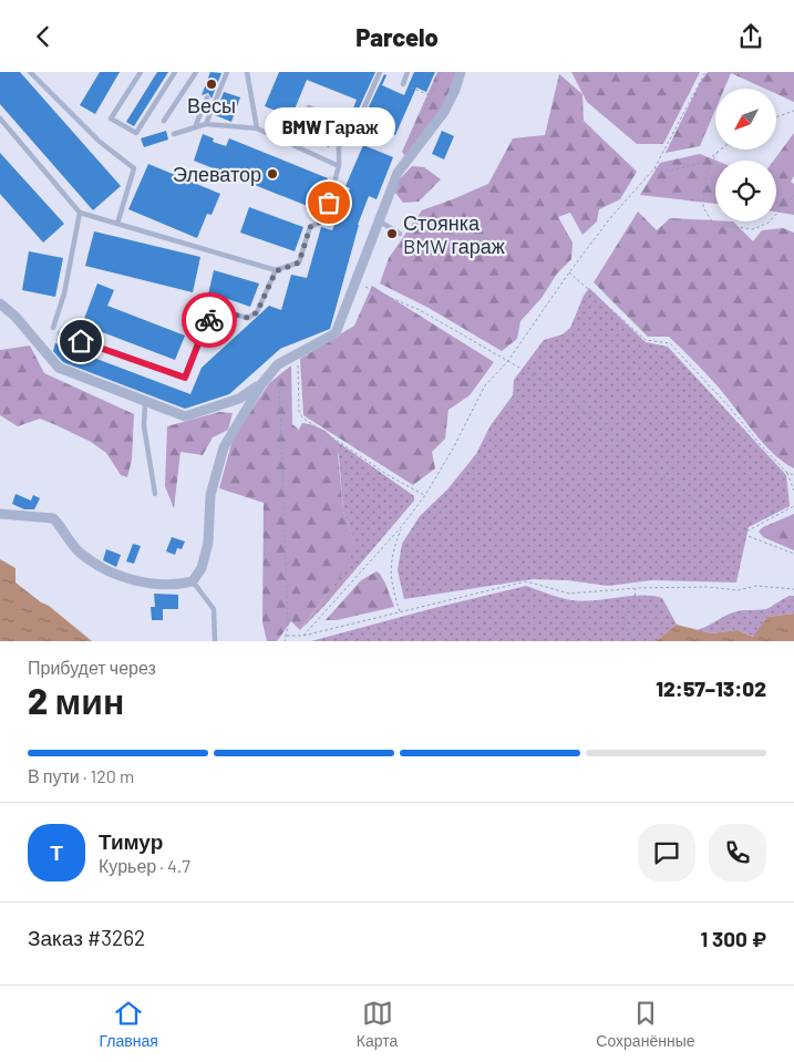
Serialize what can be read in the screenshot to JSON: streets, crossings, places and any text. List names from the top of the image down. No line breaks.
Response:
{"places":["Весы","Элеватор","BMW Гараж","Стоянка BMW гараж"],"north":"bottom left","page":{"header":"Parcelo","bubble":"BMW Гараж","heading":["2 мин","Прибудет через","12:57–13:02"],"panel":["Тимур","Курьер · 4.7","Заказ #3262","1 300 ₽"],"bar":"В пути · 120 m","round":"Т","tabs":["Главная","Карта","Сохранённые"]}}
